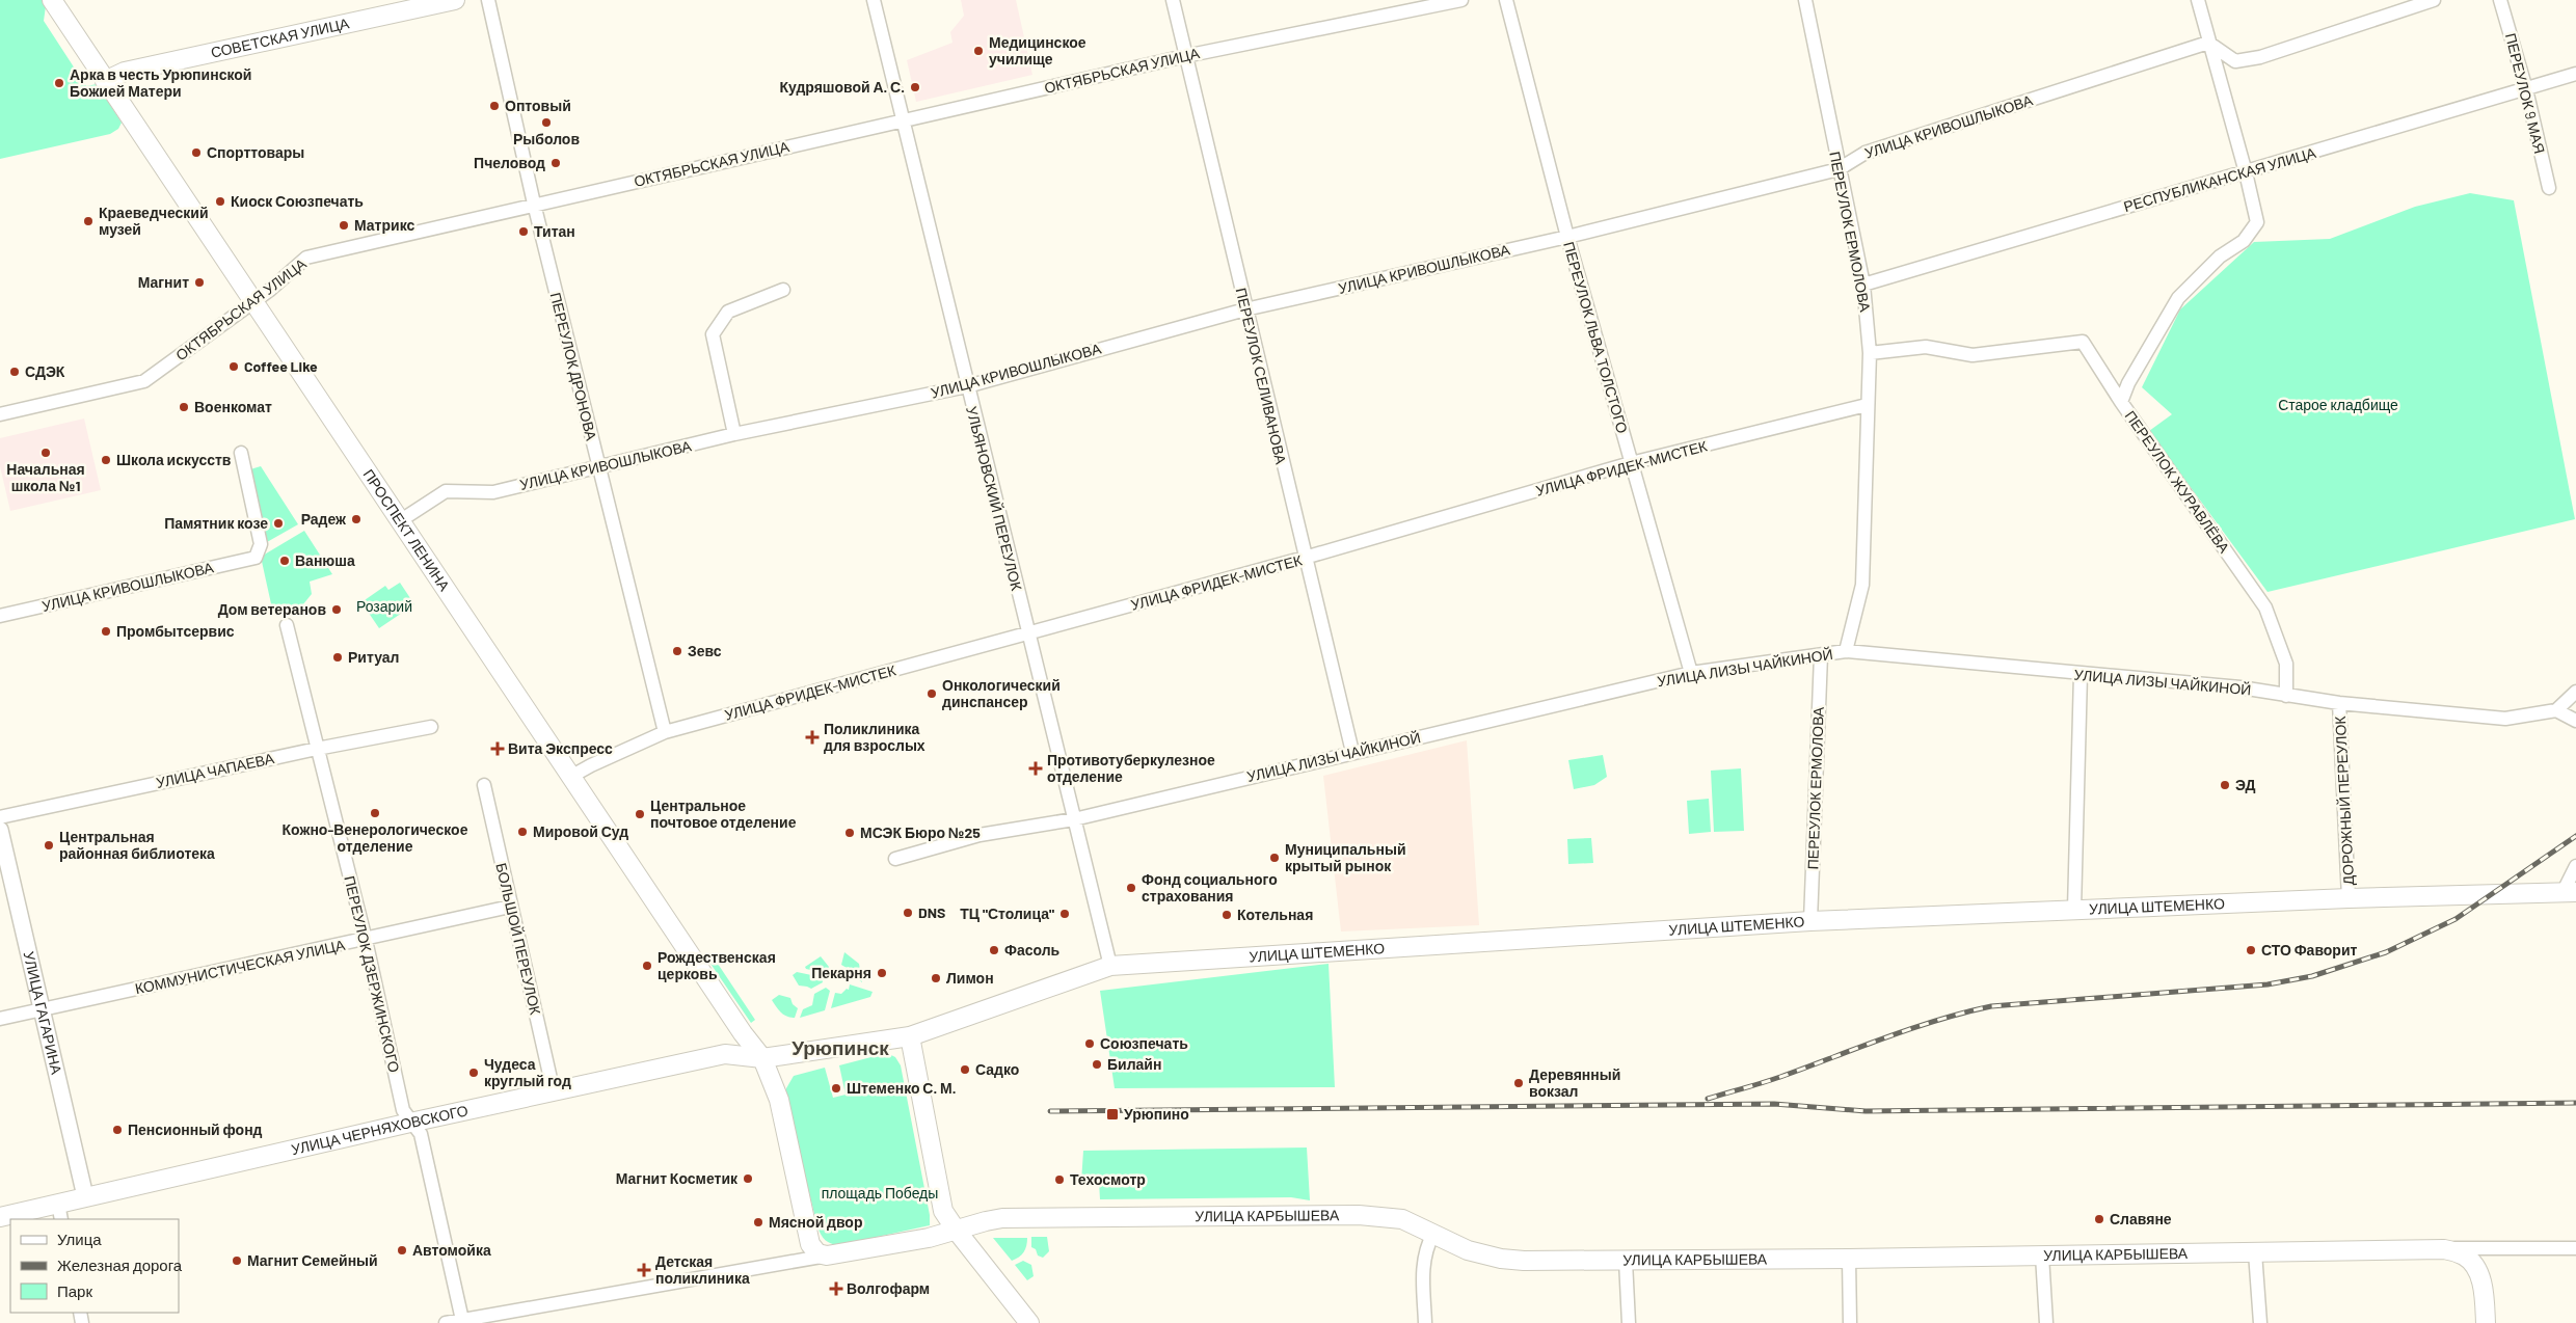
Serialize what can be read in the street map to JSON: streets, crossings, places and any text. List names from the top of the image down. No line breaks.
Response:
{"streets":{"main road":["СОВЕТСКАЯ УЛИЦА","ПРОСПЕКТ ЛЕНИНА","УЛИЦА ШТЕМЕНКО","УЛИЦА ЧЕРНЯХОВСКОГО","УЛИЦА КАРБЫШЕВА"],"street":["ОКТЯБРЬСКАЯ УЛИЦА","ПЕРЕУЛОК 9 МАЯ","УЛИЦА КРИВОШЛЫКОВА","РЕСПУБЛИКАНСКАЯ УЛИЦА","ПЕРЕУЛОК ЕРМОЛОВА","ПЕРЕУЛОК ЛЬВА ТОЛСТОГО","ПЕРЕУЛОК ДРОНОВА","ПЕРЕУЛОК СЕЛИВАНОВА","УЛИЦА ФРИДЕК-МИСТЕК","ПЕРЕУЛОК ЖУРАВЛЁВА","УЛЬЯНОВСКИЙ ПЕРЕУЛОК","УЛИЦА ЛИЗЫ ЧАЙКИНОЙ","УЛИЦА ЧАПАЕВА","ДОРОЖНЫЙ ПЕРЕУЛОК","БОЛЬШОЙ ПЕРЕУЛОК","КОММУНИСТИЧЕСКАЯ УЛИЦА","ПЕРЕУЛОК ДЗЕРЖИНСКОГО","УЛИЦА ГАГАРИНА"]},"crossings":[["СОВЕТСКАЯ УЛИЦА","ПРОСПЕКТ ЛЕНИНА"],["ОКТЯБРЬСКАЯ УЛИЦА","ПЕРЕУЛОК ДРОНОВА"],["ОКТЯБРЬСКАЯ УЛИЦА","ПЕРЕУЛОК СЕЛИВАНОВА"],["ОКТЯБРЬСКАЯ УЛИЦА","УЛЬЯНОВСКИЙ ПЕРЕУЛОК"],["ОКТЯБРЬСКАЯ УЛИЦА","ПРОСПЕКТ ЛЕНИНА"],["ПЕРЕУЛОК 9 МАЯ","РЕСПУБЛИКАНСКАЯ УЛИЦА"],["УЛИЦА КРИВОШЛЫКОВА","ПЕРЕУЛОК ЕРМОЛОВА"],["УЛИЦА КРИВОШЛЫКОВА","ПЕРЕУЛОК ЛЬВА ТОЛСТОГО"],["УЛИЦА КРИВОШЛЫКОВА","ПЕРЕУЛОК ДРОНОВА"],["УЛИЦА КРИВОШЛЫКОВА","ПЕРЕУЛОК СЕЛИВАНОВА"],["УЛИЦА КРИВОШЛЫКОВА","ПЕРЕУЛОК ЖУРАВЛЁВА"],["УЛИЦА КРИВОШЛЫКОВА","УЛЬЯНОВСКИЙ ПЕРЕУЛОК"],["УЛИЦА КРИВОШЛЫКОВА","ПРОСПЕКТ ЛЕНИНА"],["РЕСПУБЛИКАНСКАЯ УЛИЦА","ПЕРЕУЛОК ЕРМОЛОВА"],["РЕСПУБЛИКАНСКАЯ УЛИЦА","ПЕРЕУЛОК ЖУРАВЛЁВА"],["ПЕРЕУЛОК ЕРМОЛОВА","УЛИЦА ФРИДЕК-МИСТЕК"],["ПЕРЕУЛОК ЕРМОЛОВА","УЛИЦА ЛИЗЫ ЧАЙКИНОЙ"],["ПЕРЕУЛОК ЕРМОЛОВА","УЛИЦА ШТЕМЕНКО"],["ПЕРЕУЛОК ЛЬВА ТОЛСТОГО","УЛИЦА ФРИДЕК-МИСТЕК"],["ПЕРЕУЛОК ЛЬВА ТОЛСТОГО","УЛИЦА ЛИЗЫ ЧАЙКИНОЙ"],["ПЕРЕУЛОК ДРОНОВА","УЛИЦА ФРИДЕК-МИСТЕК"],["ПЕРЕУЛОК СЕЛИВАНОВА","УЛИЦА ФРИДЕК-МИСТЕК"],["ПЕРЕУЛОК СЕЛИВАНОВА","УЛИЦА ЛИЗЫ ЧАЙКИНОЙ"],["УЛИЦА ФРИДЕК-МИСТЕК","УЛЬЯНОВСКИЙ ПЕРЕУЛОК"],["УЛИЦА ФРИДЕК-МИСТЕК","ПРОСПЕКТ ЛЕНИНА"],["ПЕРЕУЛОК ЖУРАВЛЁВА","УЛИЦА ЛИЗЫ ЧАЙКИНОЙ"],["УЛЬЯНОВСКИЙ ПЕРЕУЛОК","УЛИЦА ЛИЗЫ ЧАЙКИНОЙ"],["УЛЬЯНОВСКИЙ ПЕРЕУЛОК","УЛИЦА ШТЕМЕНКО"],["ПРОСПЕКТ ЛЕНИНА","УЛИЦА ЧЕРНЯХОВСКОГО"],["УЛИЦА ЛИЗЫ ЧАЙКИНОЙ","ДОРОЖНЫЙ ПЕРЕУЛОК"],["УЛИЦА ЧАПАЕВА","ПЕРЕУЛОК ДЗЕРЖИНСКОГО"],["ДОРОЖНЫЙ ПЕРЕУЛОК","УЛИЦА ШТЕМЕНКО"],["БОЛЬШОЙ ПЕРЕУЛОК","КОММУНИСТИЧЕСКАЯ УЛИЦА"],["БОЛЬШОЙ ПЕРЕУЛОК","УЛИЦА ЧЕРНЯХОВСКОГО"],["КОММУНИСТИЧЕСКАЯ УЛИЦА","ПЕРЕУЛОК ДЗЕРЖИНСКОГО"],["КОММУНИСТИЧЕСКАЯ УЛИЦА","УЛИЦА ГАГАРИНА"],["ПЕРЕУЛОК ДЗЕРЖИНСКОГО","УЛИЦА ЧЕРНЯХОВСКОГО"],["УЛИЦА ГАГАРИНА","УЛИЦА ЧЕРНЯХОВСКОГО"]],"districts":["Урюпинск"],"parks":["Старое кладбище","Розарий","площадь Победы"],"places":{"other":["Медицинское училище","Арка в честь Урюпинской Божией Матери","Кудряшовой А. С.","Оптовый","Рыболов","Спорттовары","Пчеловод","Киоск Союзпечать","Краеведческий музей","Матрикс","Титан","Магнит","Coffee Like","СДЭК","Военкомат","Начальная школа №1","Школа искусств","Радеж","Памятник козе","Ванюша","Дом ветеранов","Промбытсервис","Зевс","Ритуал","Онкологический динспансер","ЭД","Кожно-Венерологическое отделение","Центральное почтовое отделение","Мировой Суд","МСЭК Бюро №25","Центральная районная библиотека","Муниципальный крытый рынок","Фонд социального страхования","DNS","ТЦ \"Столица\"","Котельная","Фасоль","СТО Фаворит","Рождественская церковь","Пекарня","Лимон","Союзпечать","Билайн","Садко","Чудеса круглый год","Деревянный вокзал","Штеменко С. М.","Пенсионный фонд","Магнит Косметик","Техосмотр","Славяне","Мясной двор","Автомойка","Магнит Семейный"],"health":["Поликлиника для взрослых","Вита Экспресс","Противотуберкулезное отделение","Детская поликлиника","Волгофарм"],"transit":["Урюпино"]},"legend":["Улица","Железная дорога","Парк"]}
